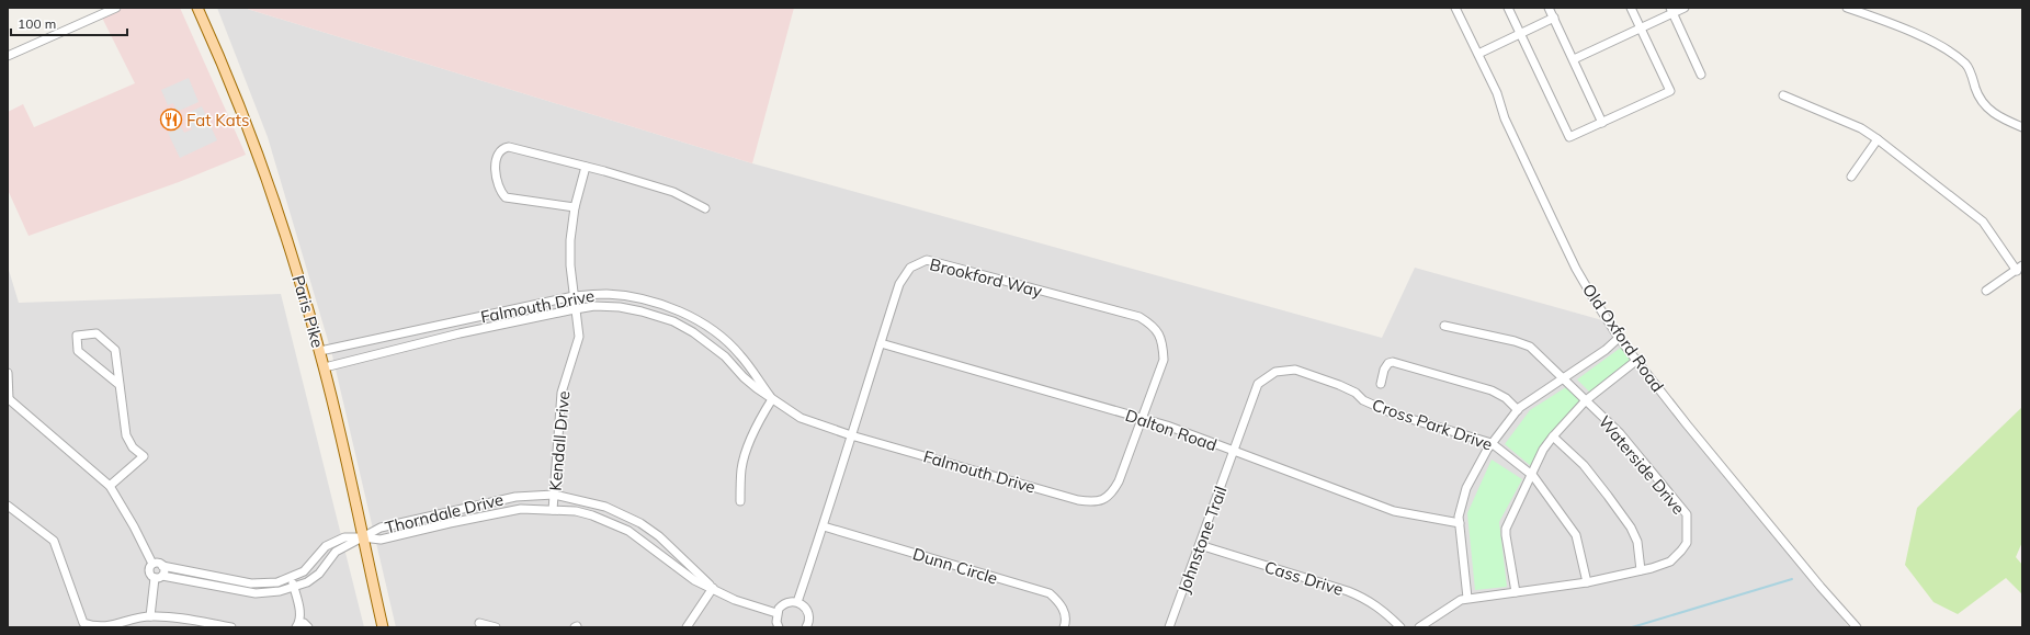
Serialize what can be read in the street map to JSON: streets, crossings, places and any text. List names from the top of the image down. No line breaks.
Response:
{"streets":{"main road":["Paris Pike"],"street":["Brookford Way","Falmouth Drive","Old Oxford Road","Cross Park Drive","Dalton Road","Kendall Drive","Waterside Drive","Thorndale Drive","Johnstone Trail","Dunn Circle","Cass Drive"]},"crossings":[["Brookford Way","Falmouth Drive"],["Brookford Way","Dalton Road"],["Brookford Way","Dunn Circle"],["Falmouth Drive","Paris Pike"],["Falmouth Drive","Dalton Road"],["Falmouth Drive","Kendall Drive"],["Paris Pike","Thorndale Drive"],["Cross Park Drive","Dalton Road"],["Cross Park Drive","Waterside Drive"],["Cross Park Drive","Johnstone Trail"],["Dalton Road","Johnstone Trail"],["Kendall Drive","Thorndale Drive"],["Johnstone Trail","Cass Drive"]],"places":{"restaurant":["Fat Kats"]},"scale_bar":"100 m"}
